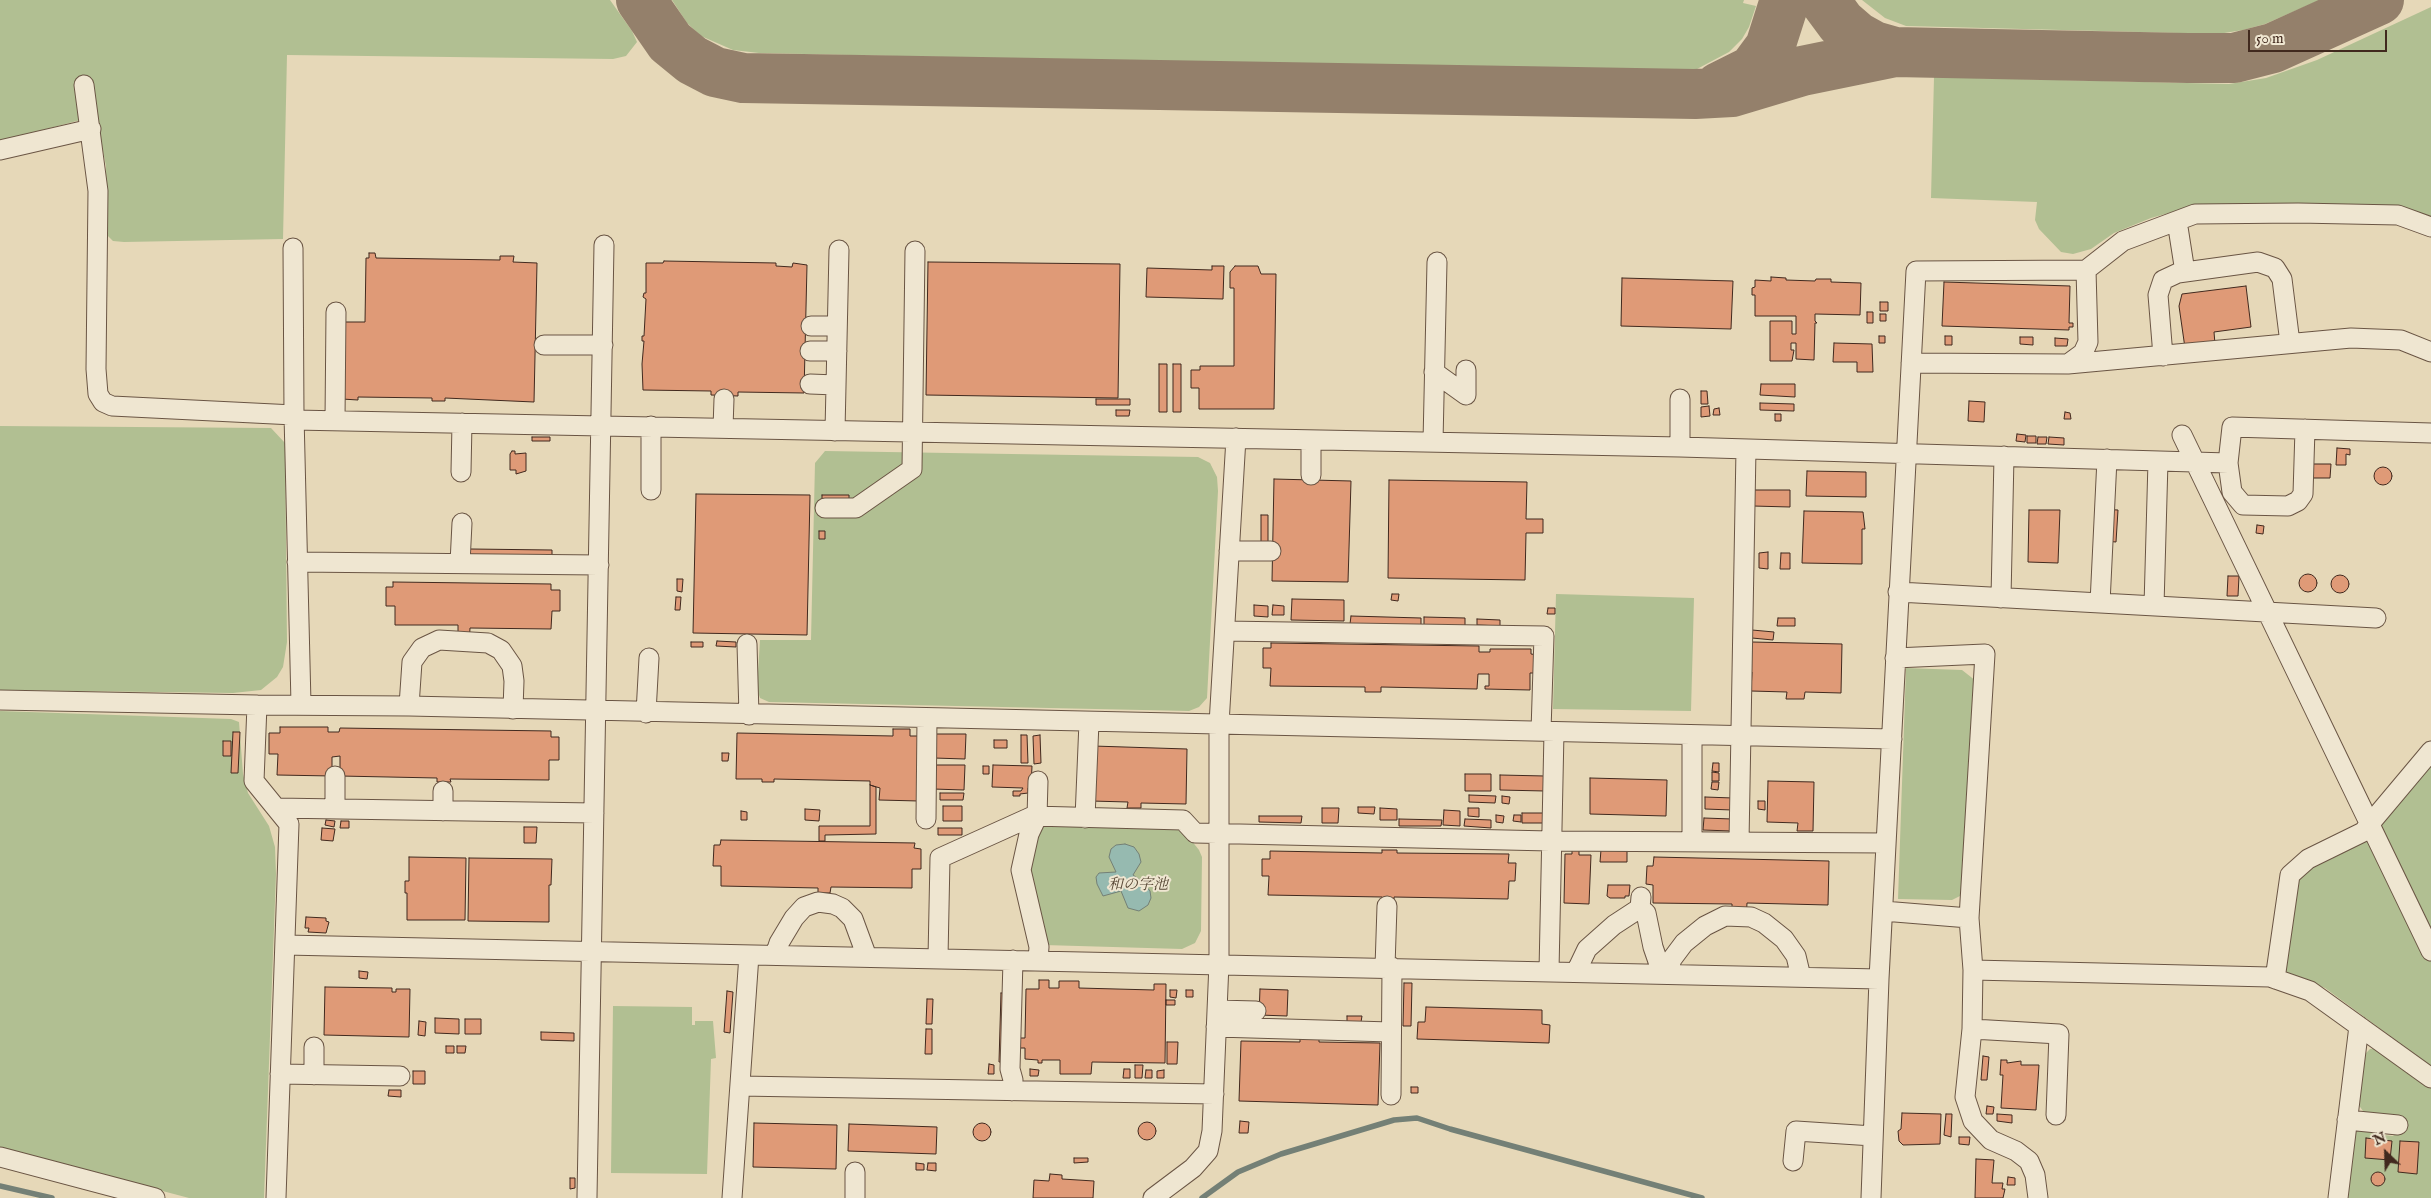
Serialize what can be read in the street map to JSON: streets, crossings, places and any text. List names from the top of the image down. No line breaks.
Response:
{"parks":["和の字池"],"scale_bar":"50 m","north":"top left"}
